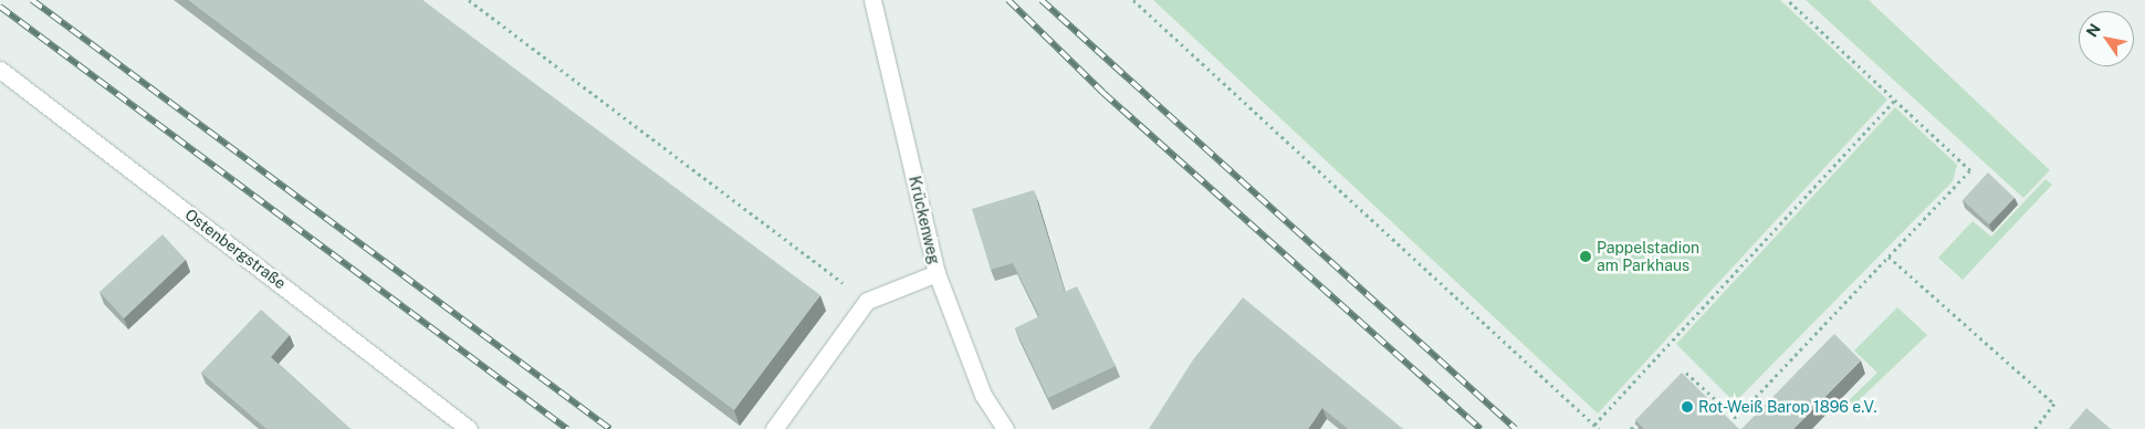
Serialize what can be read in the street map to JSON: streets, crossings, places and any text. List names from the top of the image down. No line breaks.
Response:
{"streets":{"street":["Krückenweg","Ostenbergstraße"]},"places":["Pappelstadion am Parkhaus","Rot-Weiß Barop 1896 e.V."],"north":"top left"}
